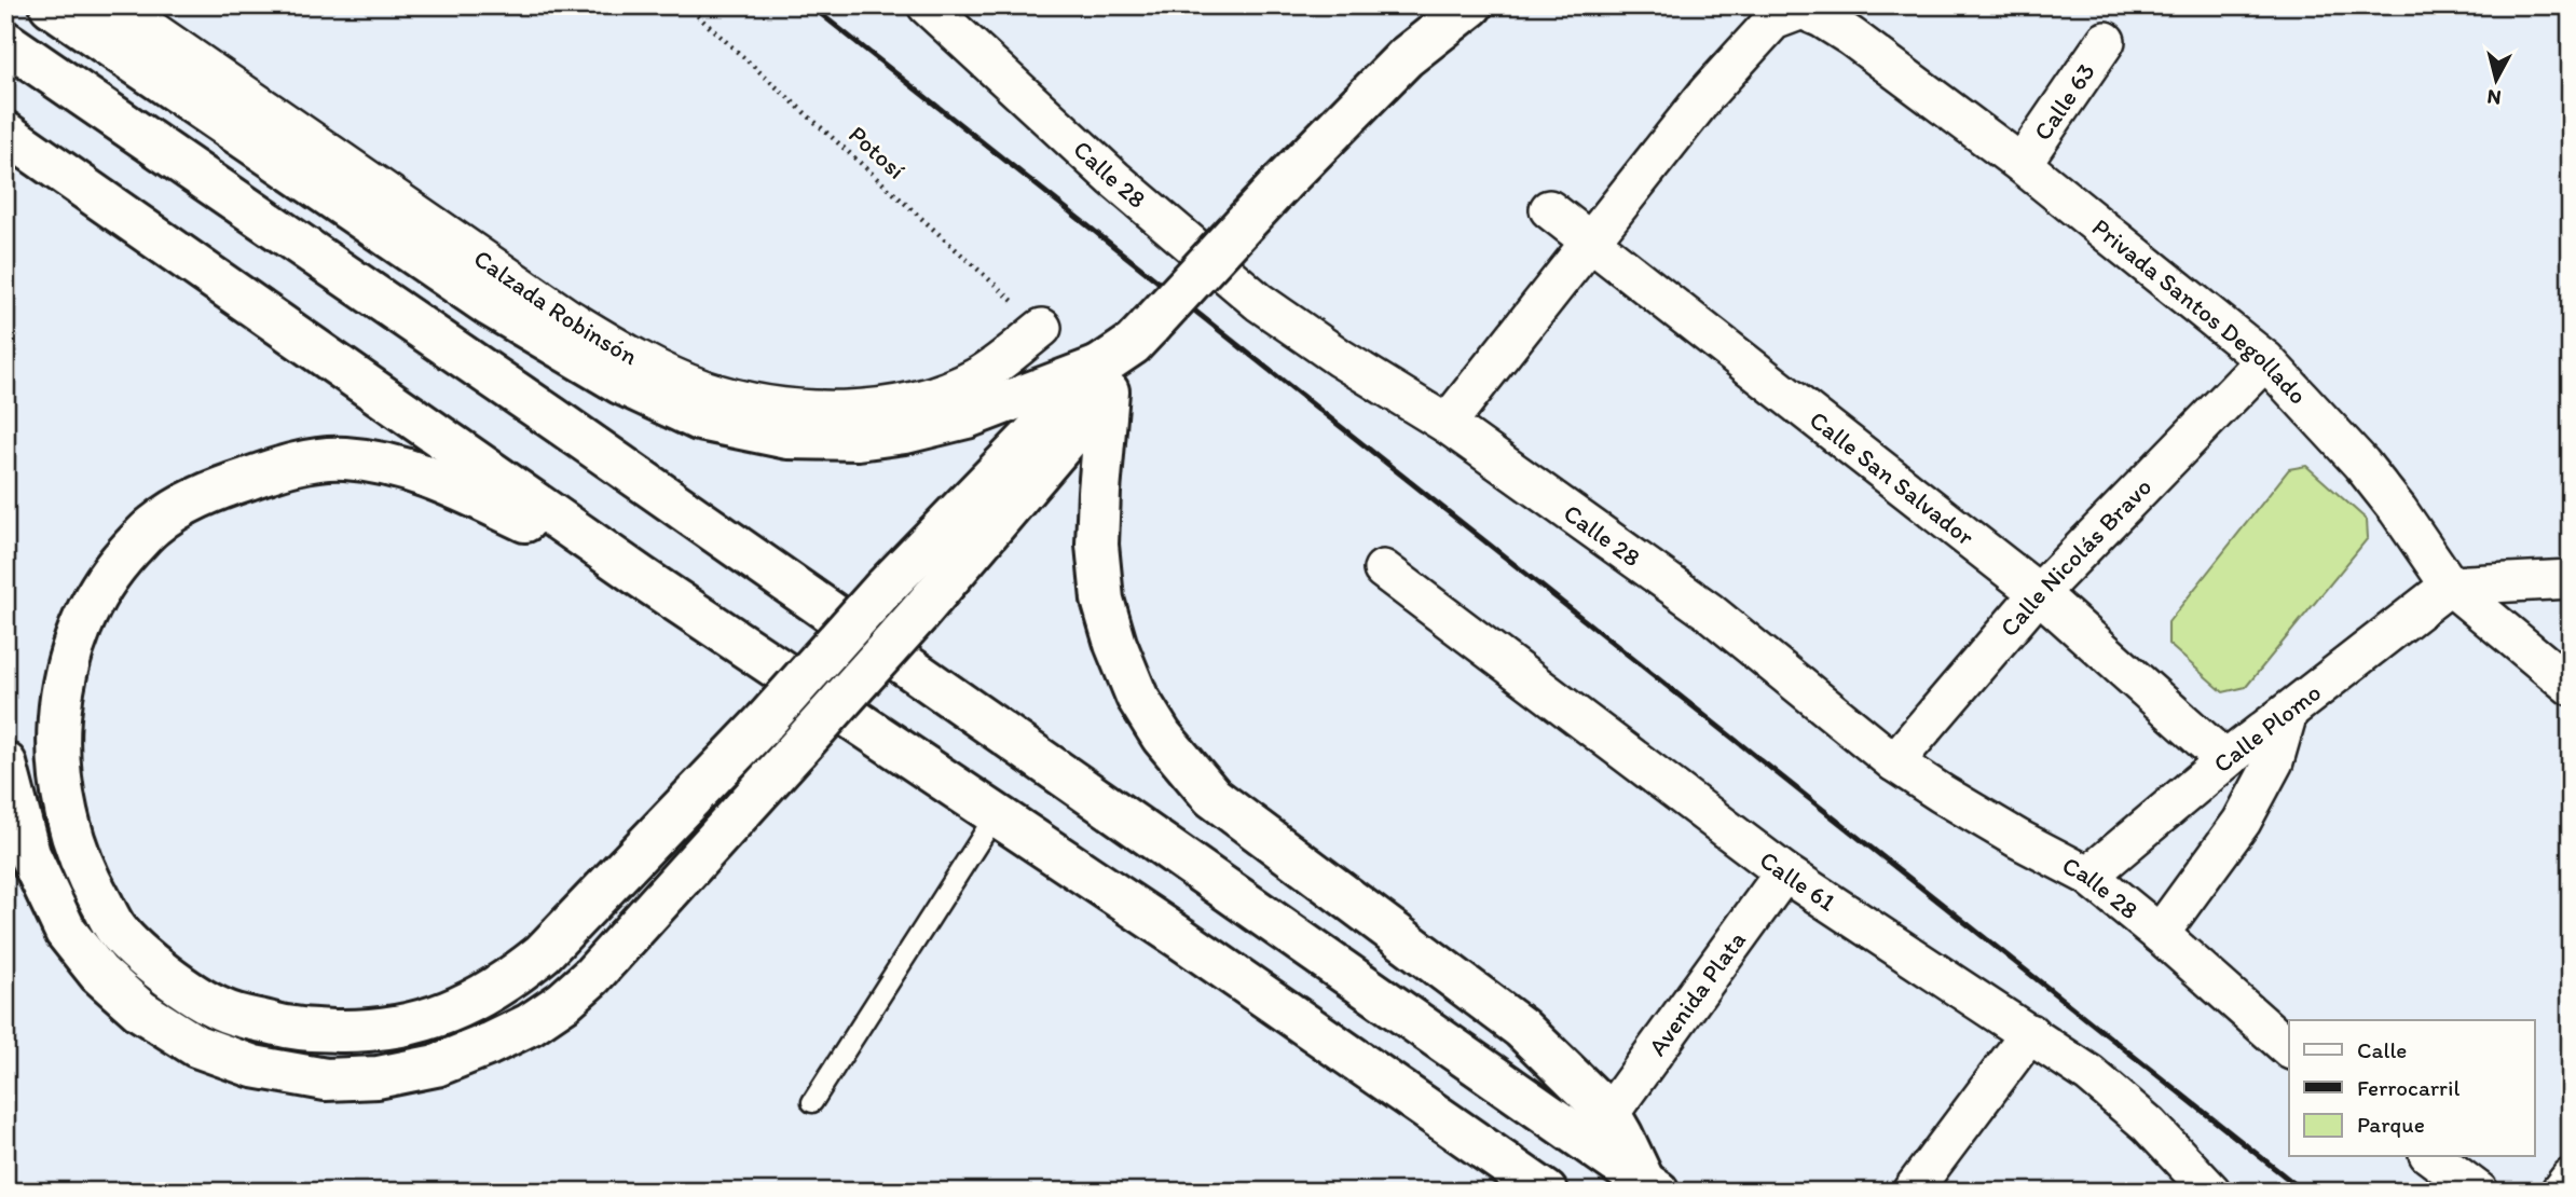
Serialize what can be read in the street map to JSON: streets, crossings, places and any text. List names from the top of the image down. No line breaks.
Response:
{"streets":{"street":["Calle 63","Calle 28","Calzada Robinsón","Privada Santos Degollado","Calle San Salvador","Calle Nicolás Bravo","Calle Plomo","Calle 61","Avenida Plata"],"path":["Potosí"]},"crossings":[["Calle 63","Privada Santos Degollado"],["Potosí","Calzada Robinsón"],["Calle 28","Calle Nicolás Bravo"],["Calle 28","Calle Plomo"],["Privada Santos Degollado","Calle San Salvador"],["Privada Santos Degollado","Calle Nicolás Bravo"],["Privada Santos Degollado","Calle Plomo"],["Calle San Salvador","Calle Nicolás Bravo"],["Calle San Salvador","Calle Plomo"],["Calle 61","Avenida Plata"]],"legend":["Calle","Ferrocarril","Parque"],"north":"bottom"}
